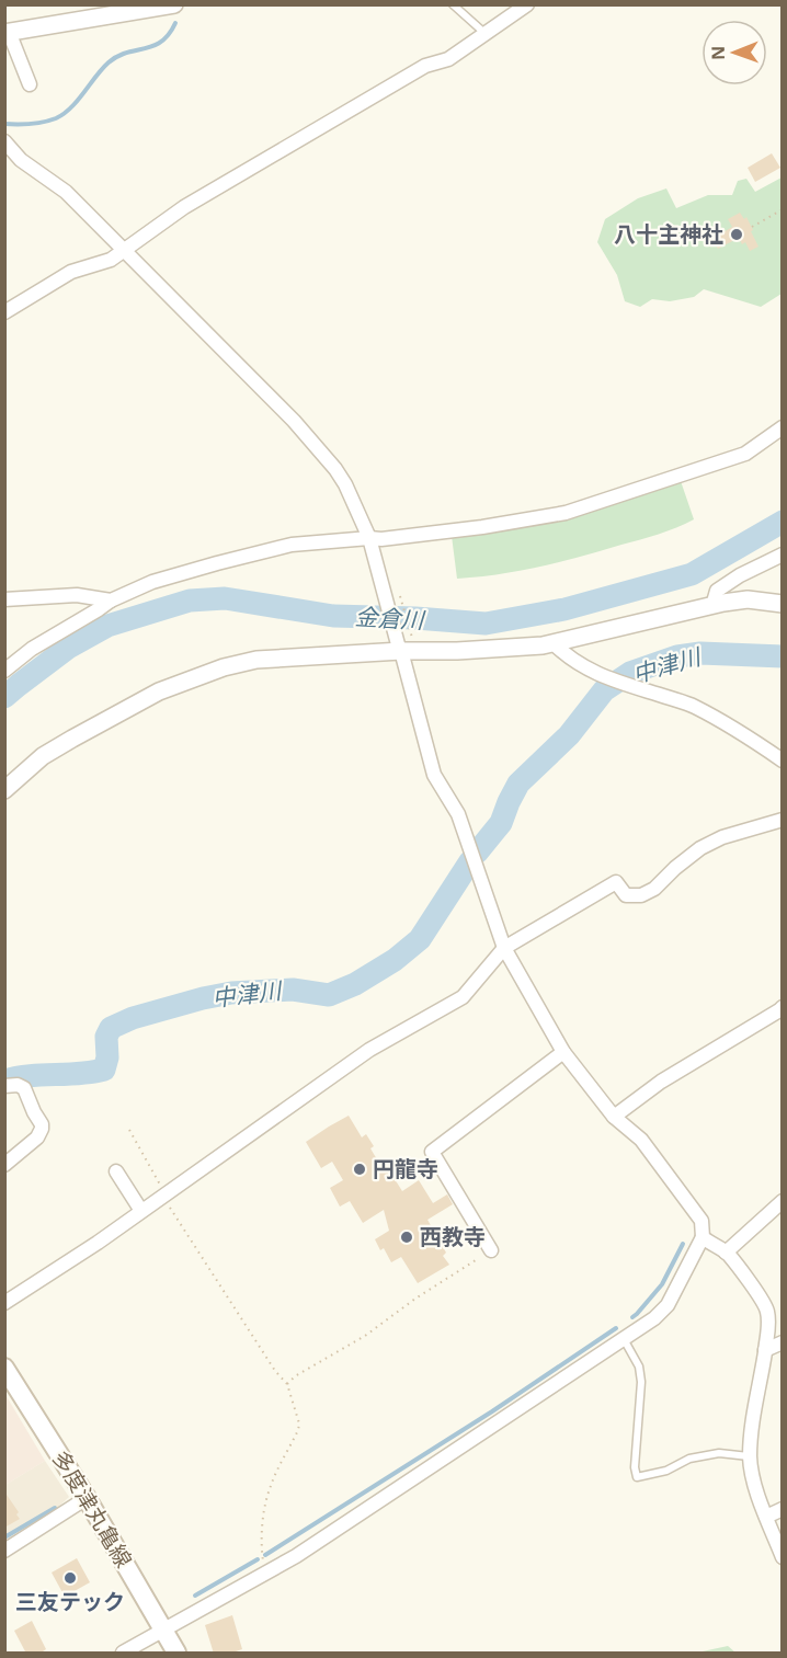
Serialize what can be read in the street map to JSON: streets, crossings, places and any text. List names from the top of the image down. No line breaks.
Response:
{"streets":{"main road":["多度津丸亀線"]},"water":["金倉川","中津川"],"places":["八十主神社","円龍寺","西教寺","三友テック"],"north":"left"}
